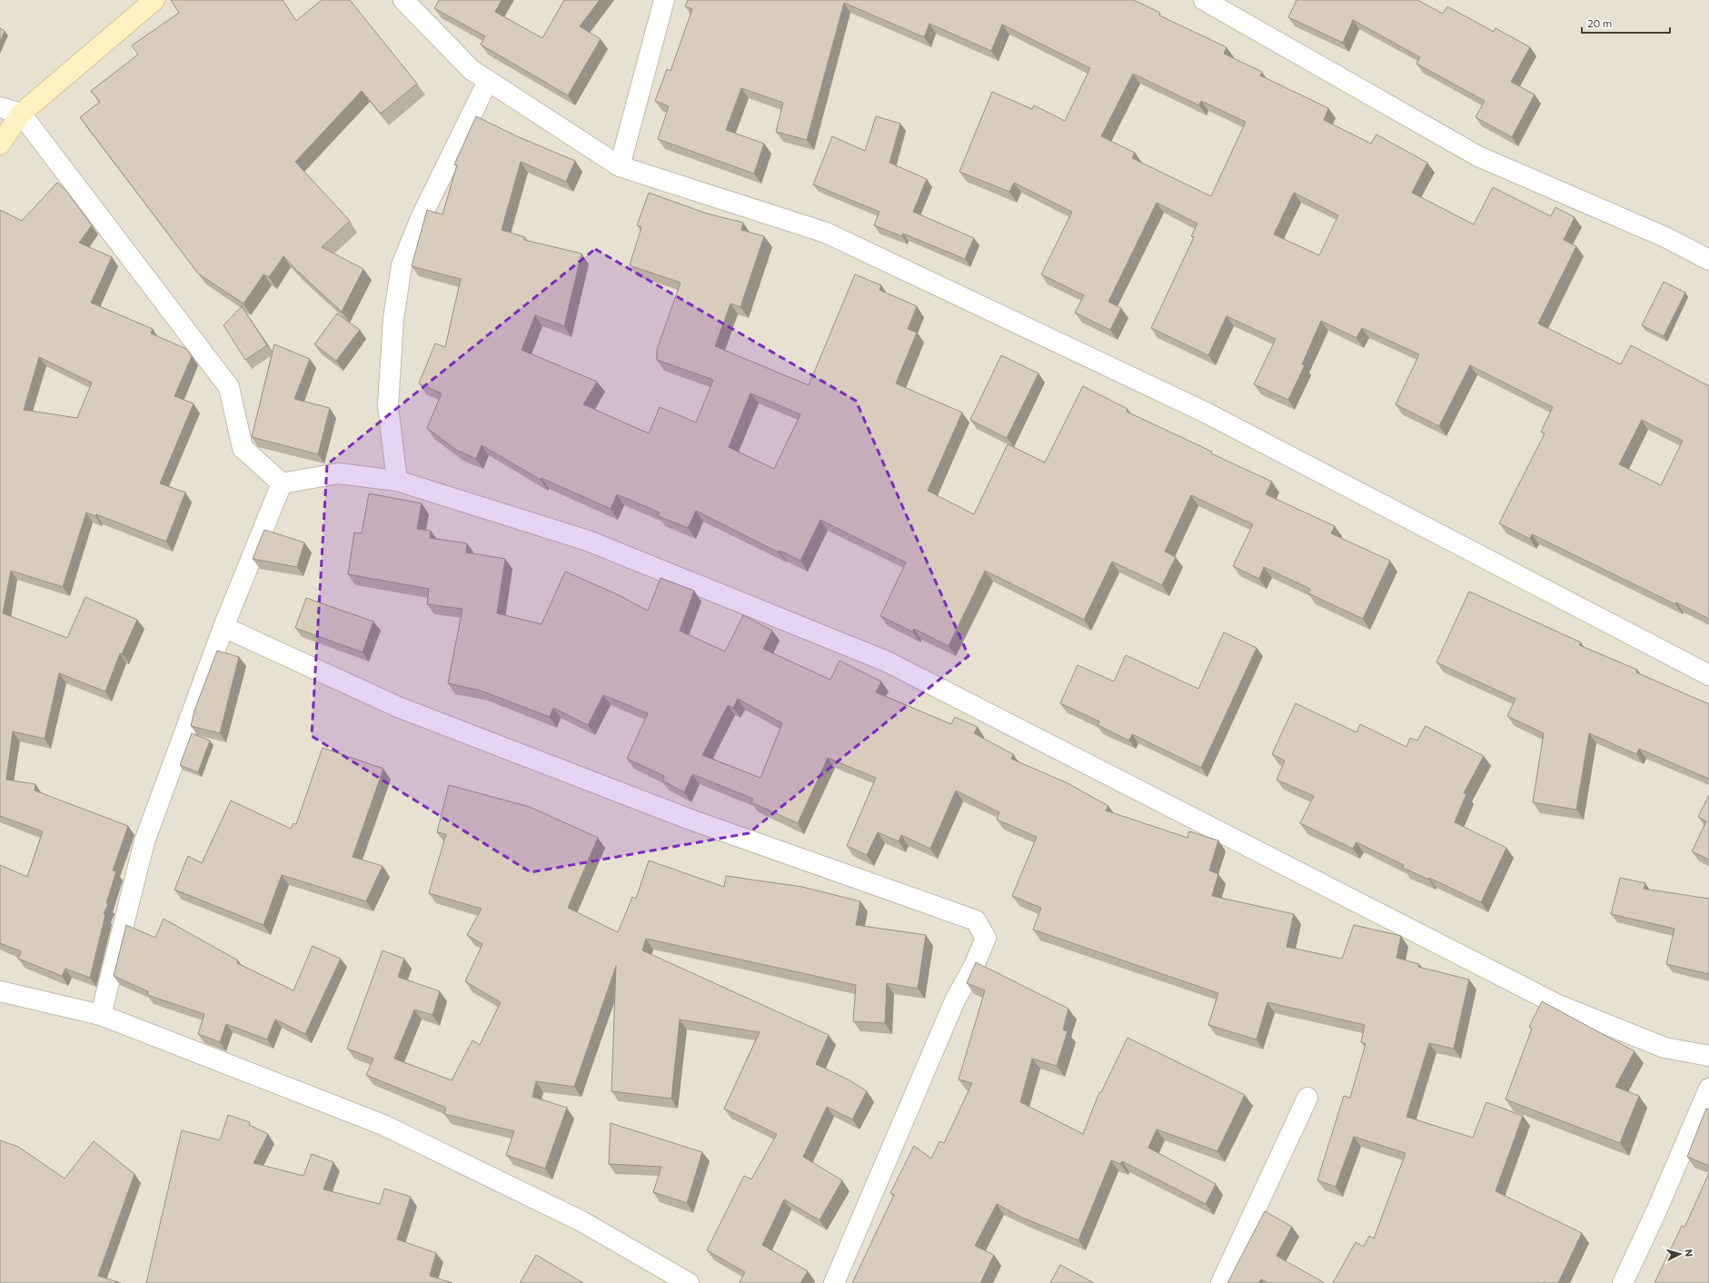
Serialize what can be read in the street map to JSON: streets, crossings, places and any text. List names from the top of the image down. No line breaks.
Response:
{"scale_bar":"20 m","north":"right"}
